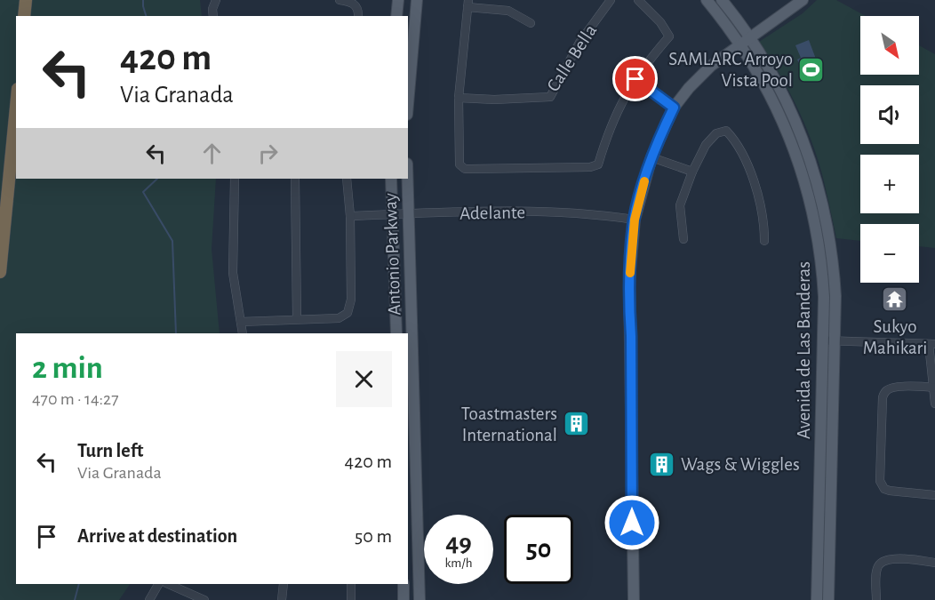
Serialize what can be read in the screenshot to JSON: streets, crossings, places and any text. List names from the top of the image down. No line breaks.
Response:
{"streets":{"main road":["Antonio Parkway","Avenida de Las Banderas"],"street":["Calle Bella","Adelante"]},"crossings":[["Adelante","Antonio Parkway"]],"places":{"sports":["SAMLARC Arroyo Vista Pool"],"temple":["Sukyo Mahikari"],"building":["Toastmasters International","Wags & Wiggles"]},"north":"bottom right","page":{"map_buttons":["+","−"],"turn":["420 m","Via Granada"],"heading":["2 min","470 m · 14:27"],"list":[{"name":"Turn left","note":"Via Granada","value":"420 m"},{"name":"Arrive at destination","value":"50 m"}],"speed":"49 km/h","limit":"50"}}
